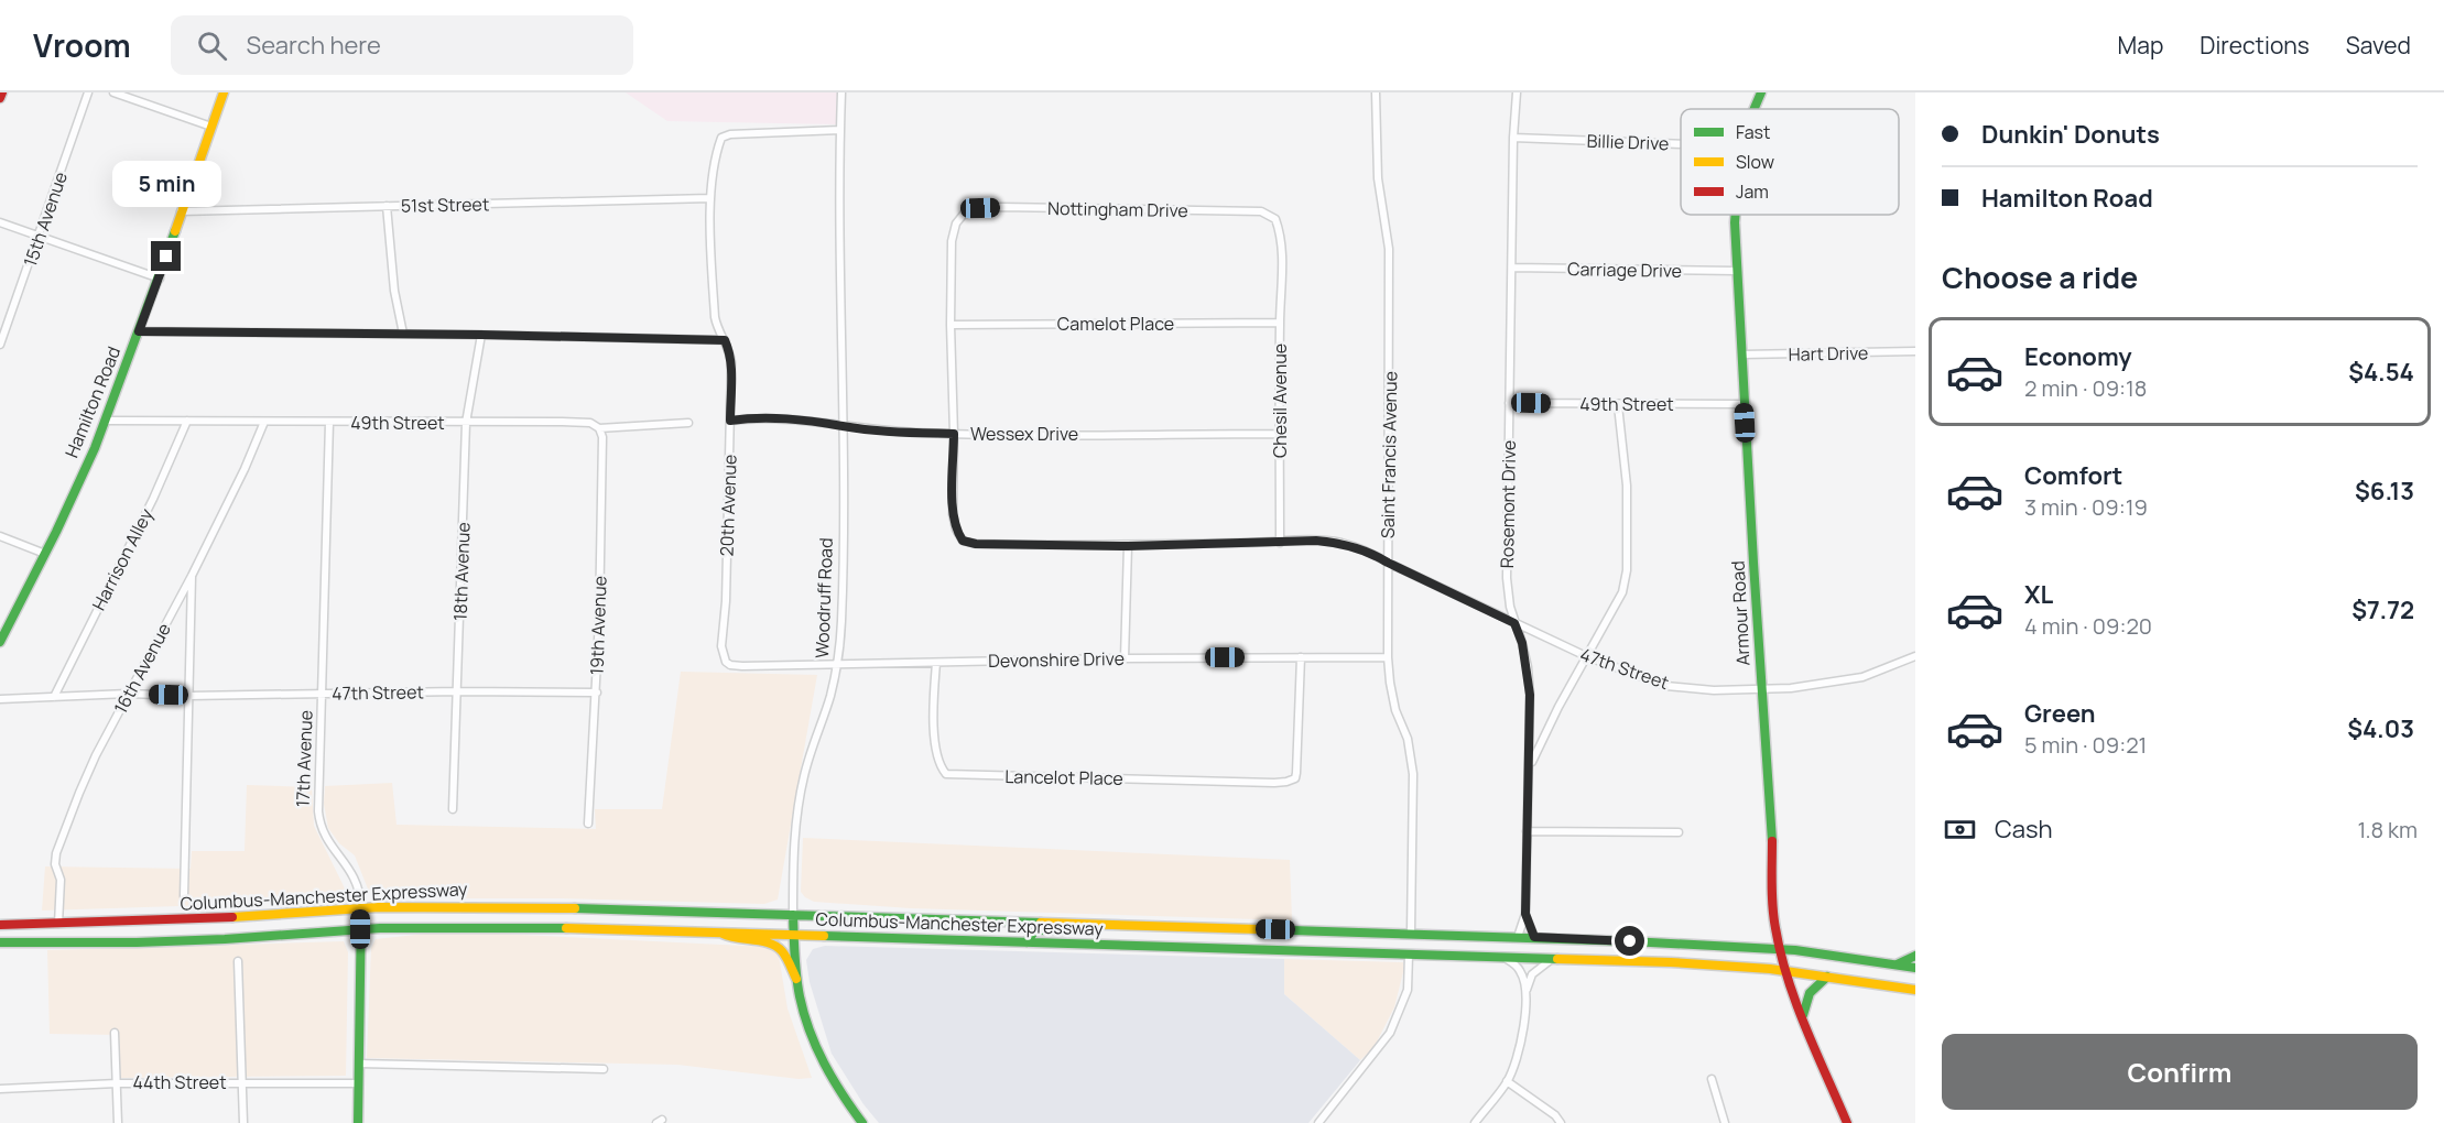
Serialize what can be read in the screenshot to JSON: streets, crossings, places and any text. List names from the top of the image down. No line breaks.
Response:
{"streets":{"main road":["Hamilton Road","Woodruff Road","Armour Road","17th Avenue","Columbus-Manchester Expressway"],"street":["Billie Drive","51st Street","Nottingham Drive","15th Avenue","Carriage Drive","Camelot Place","Hart Drive","Chesil Avenue","49th Street","Wessex Drive","Saint Francis Avenue","Rosemont Drive","20th Avenue","Harrison Alley","18th Avenue","19th Avenue","Devonshire Drive","16th Avenue","47th Street","Lancelot Place","44th Street"]},"crossings":[["Billie Drive","Rosemont Drive"],["51st Street","Hamilton Road"],["51st Street","20th Avenue"],["Nottingham Drive","Camelot Place"],["Nottingham Drive","Chesil Avenue"],["Carriage Drive","Rosemont Drive"],["Carriage Drive","Armour Road"],["Camelot Place","Chesil Avenue"],["Hart Drive","Armour Road"],["Chesil Avenue","Wessex Drive"],["Chesil Avenue","47th Street"],["Hamilton Road","49th Street"],["49th Street","Rosemont Drive"],["49th Street","Harrison Alley"],["49th Street","18th Avenue"],["49th Street","Armour Road"],["49th Street","19th Avenue"],["49th Street","16th Avenue"],["49th Street","17th Avenue"],["Wessex Drive","20th Avenue"],["Wessex Drive","Woodruff Road"],["Wessex Drive","47th Street"],["Saint Francis Avenue","Devonshire Drive"],["Saint Francis Avenue","47th Street"],["Saint Francis Avenue","Columbus-Manchester Expressway"],["Rosemont Drive","47th Street"],["Rosemont Drive","Columbus-Manchester Expressway"],["20th Avenue","Woodruff Road"],["20th Avenue","Devonshire Drive"],["Harrison Alley","47th Street"],["18th Avenue","47th Street"],["Woodruff Road","Devonshire Drive"],["Woodruff Road","Columbus-Manchester Expressway"],["Armour Road","47th Street"],["Armour Road","Columbus-Manchester Expressway"],["19th Avenue","47th Street"],["Devonshire Drive","Lancelot Place"],["16th Avenue","47th Street"],["16th Avenue","Columbus-Manchester Expressway"],["47th Street","17th Avenue"],["17th Avenue","Columbus-Manchester Expressway"],["17th Avenue","44th Street"]],"legend":["Fast","Slow","Jam"],"page":{"header":"Vroom","search":"Search here","nav":["Map","Directions","Saved"],"banner":["Dunkin' Donuts","Hamilton Road"],"bubble":"5 min","heading":"Choose a ride","list":[{"name":"Economy","note":"2 min · 09:18","value":"$4.54"},{"name":"Comfort","note":"3 min · 09:19","value":"$6.13"},{"name":"XL","note":"4 min · 09:20","value":"$7.72"},{"name":"Green","note":"5 min · 09:21","value":"$4.03"}],"pay":["Cash","1.8 km"],"buttons":"Confirm"}}
